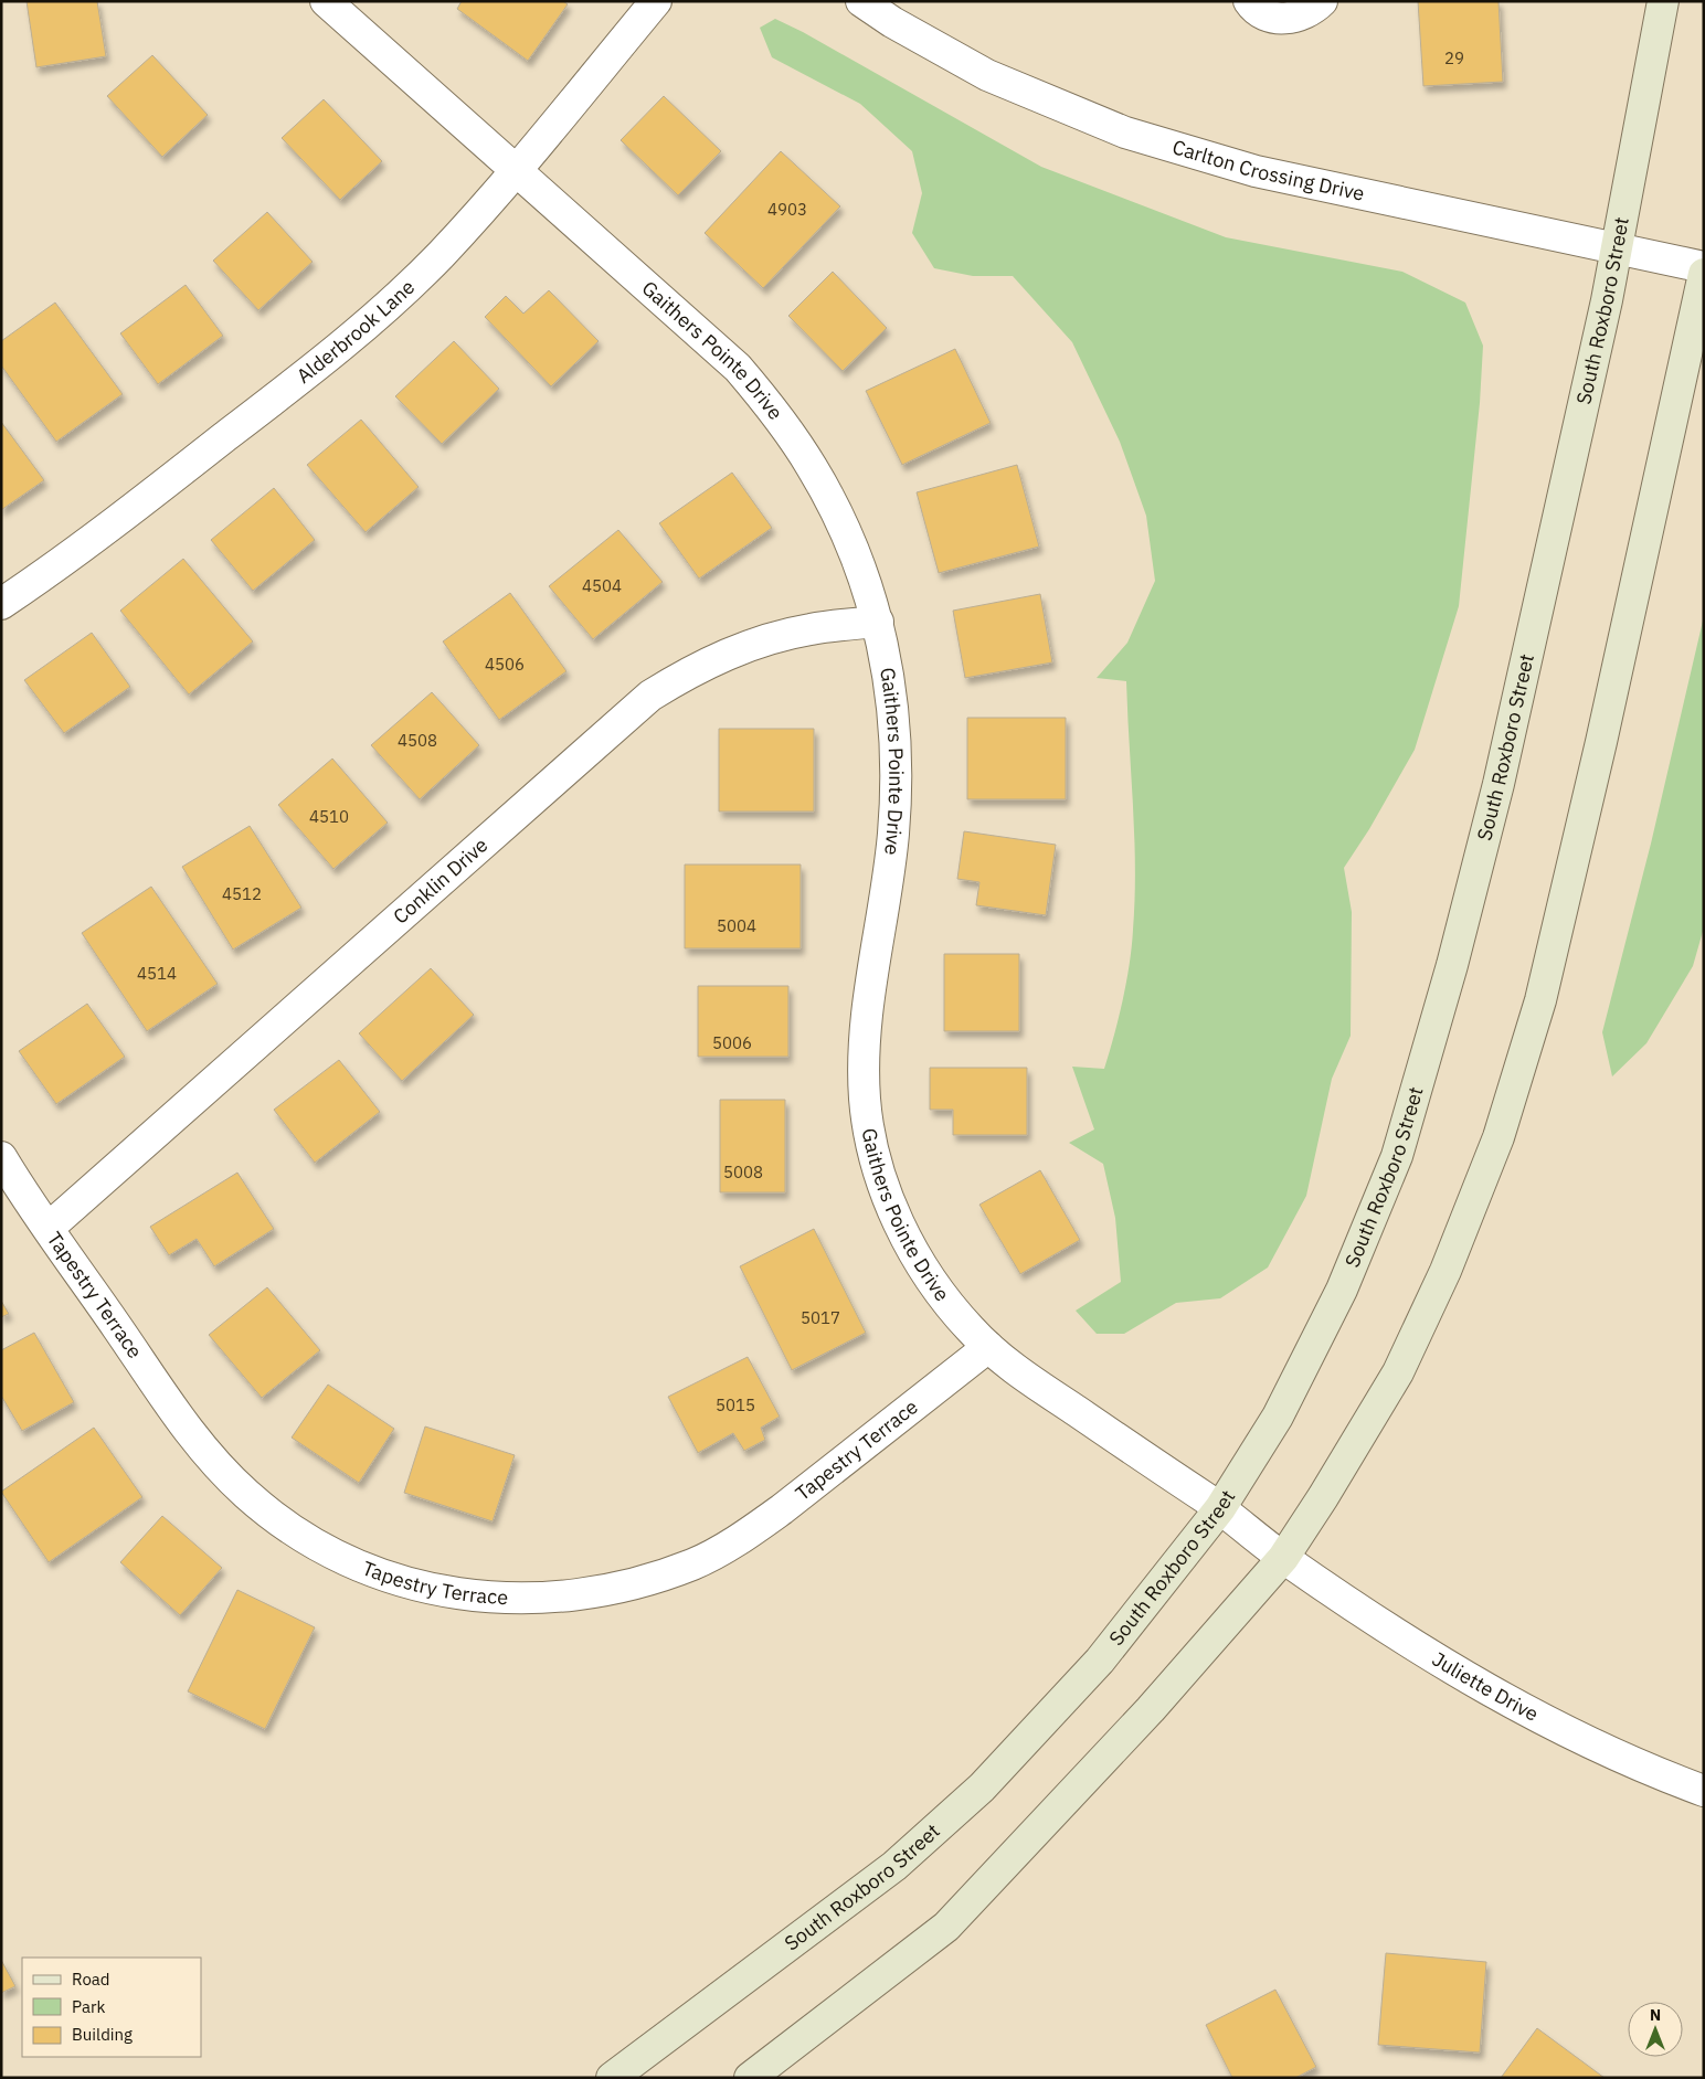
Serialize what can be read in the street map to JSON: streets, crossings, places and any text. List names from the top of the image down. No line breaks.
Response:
{"streets":{"street":["Carlton Crossing Drive","South Roxboro Street","Alderbrook Lane","Gaithers Pointe Drive","Conklin Drive","Tapestry Terrace","Juliette Drive"]},"crossings":[["Carlton Crossing Drive","South Roxboro Street"],["South Roxboro Street","Gaithers Pointe Drive"],["Alderbrook Lane","Gaithers Pointe Drive"],["Gaithers Pointe Drive","Conklin Drive"],["Gaithers Pointe Drive","Tapestry Terrace"],["Gaithers Pointe Drive","Juliette Drive"],["Conklin Drive","Tapestry Terrace"]],"house_numbers":["29","4903","4504","4506","4508","4510","4512","5004","4514","5006","5008","5017","5015"],"legend":["Road","Park","Building"],"north":"top"}
